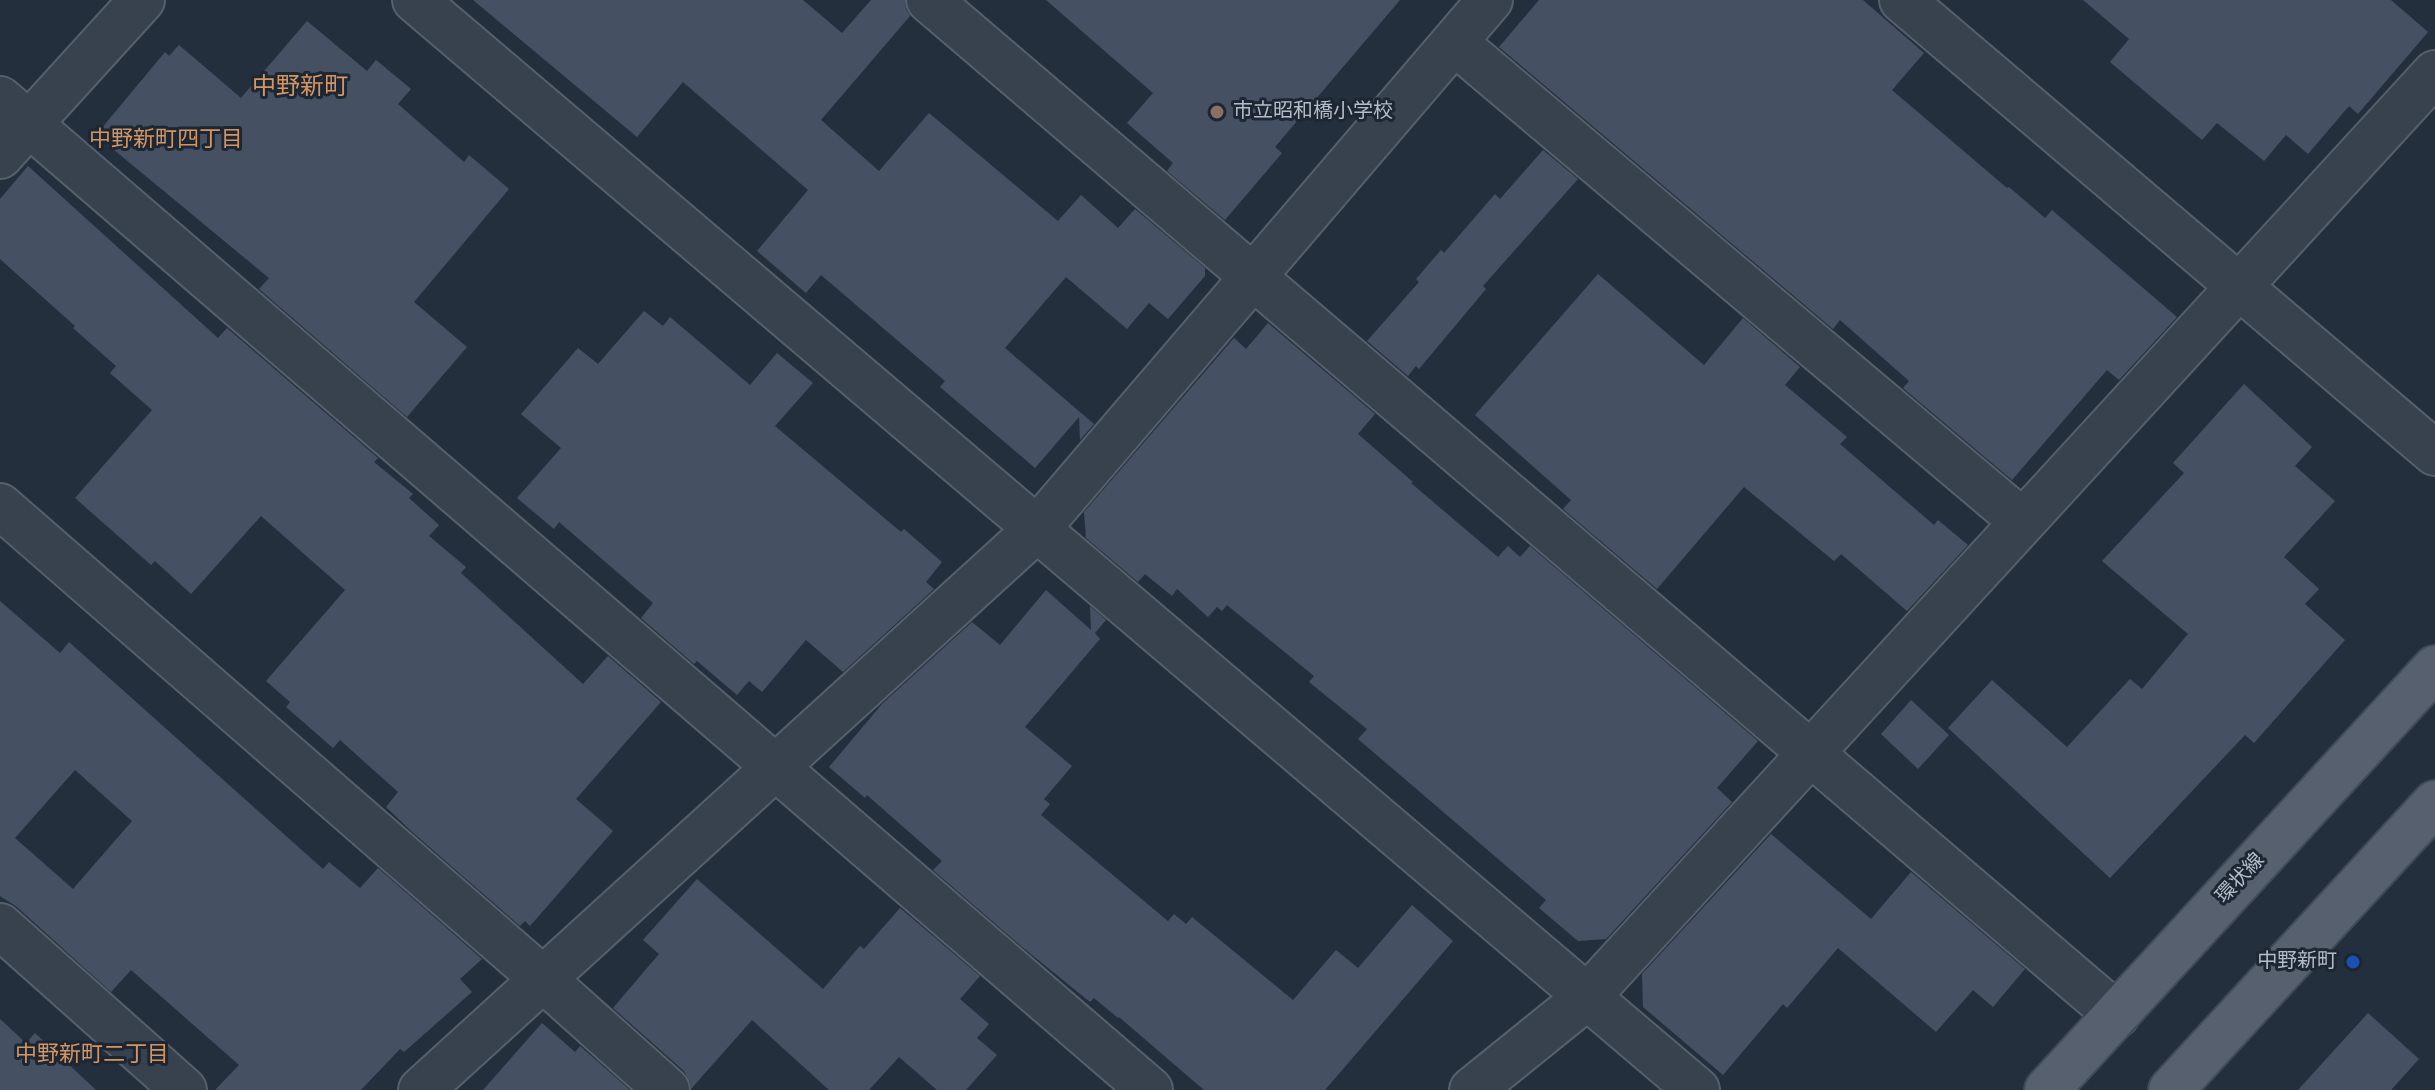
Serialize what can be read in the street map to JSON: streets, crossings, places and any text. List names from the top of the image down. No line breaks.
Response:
{"streets":{"main road":["環状線"]},"districts":["中野新町","中野新町四丁目","中野新町二丁目"],"places":["市立昭和橋小学校","中野新町"]}
